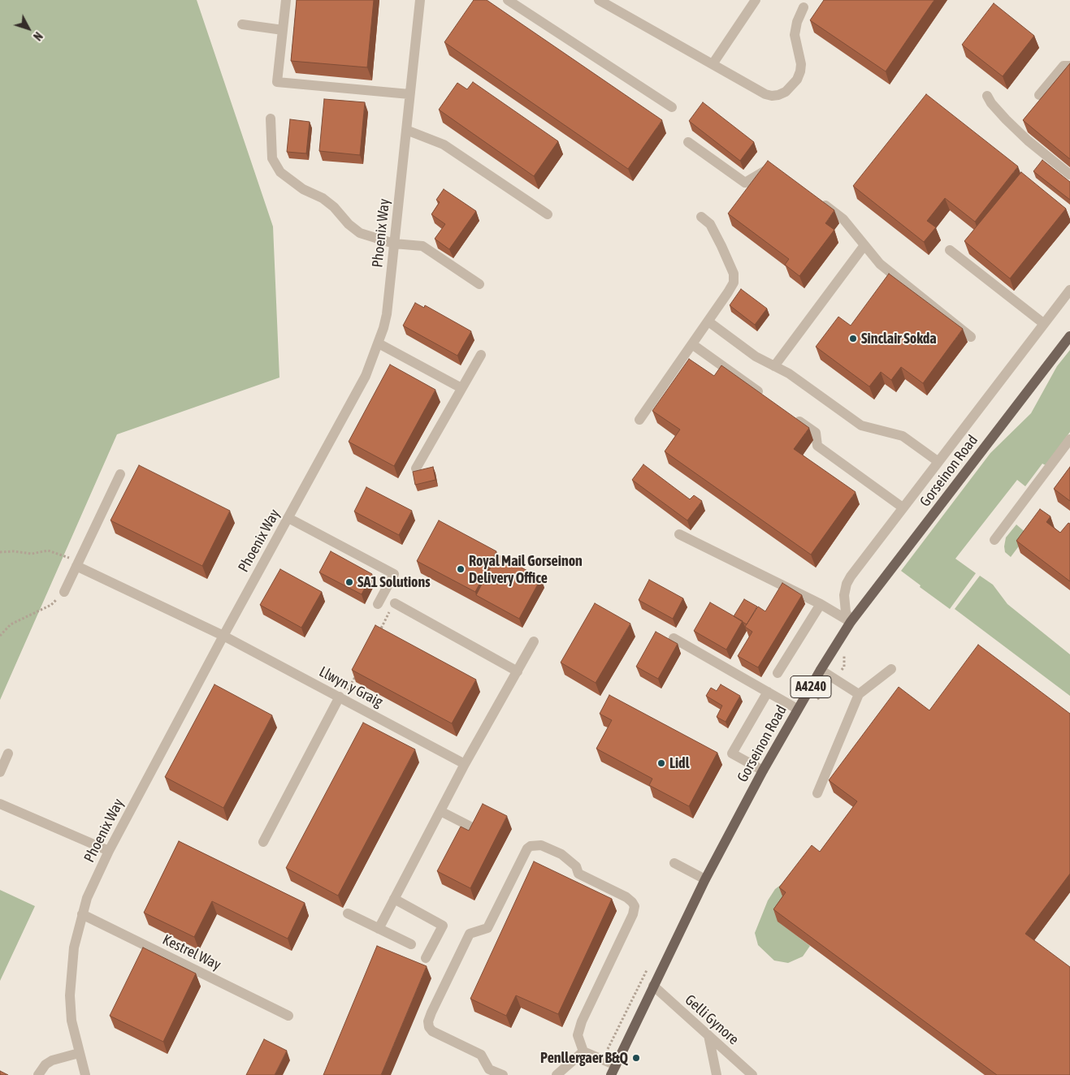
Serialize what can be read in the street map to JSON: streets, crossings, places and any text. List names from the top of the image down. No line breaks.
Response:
{"streets":{"main road":["Gorseinon Road","A4240"],"street":["Phoenix Way","Llwyn y Graig","Kestrel Way","Gelli Gynore"]},"crossings":[["Phoenix Way","Llwyn y Graig"],["Phoenix Way","Kestrel Way"],["Gorseinon Road","Gelli Gynore"]],"places":["Sinclair Sokda","Royal Mail Gorseinon Delivery Office","SA1 Solutions","Lidl","Penllergaer B&Q"],"north":"bottom right"}
